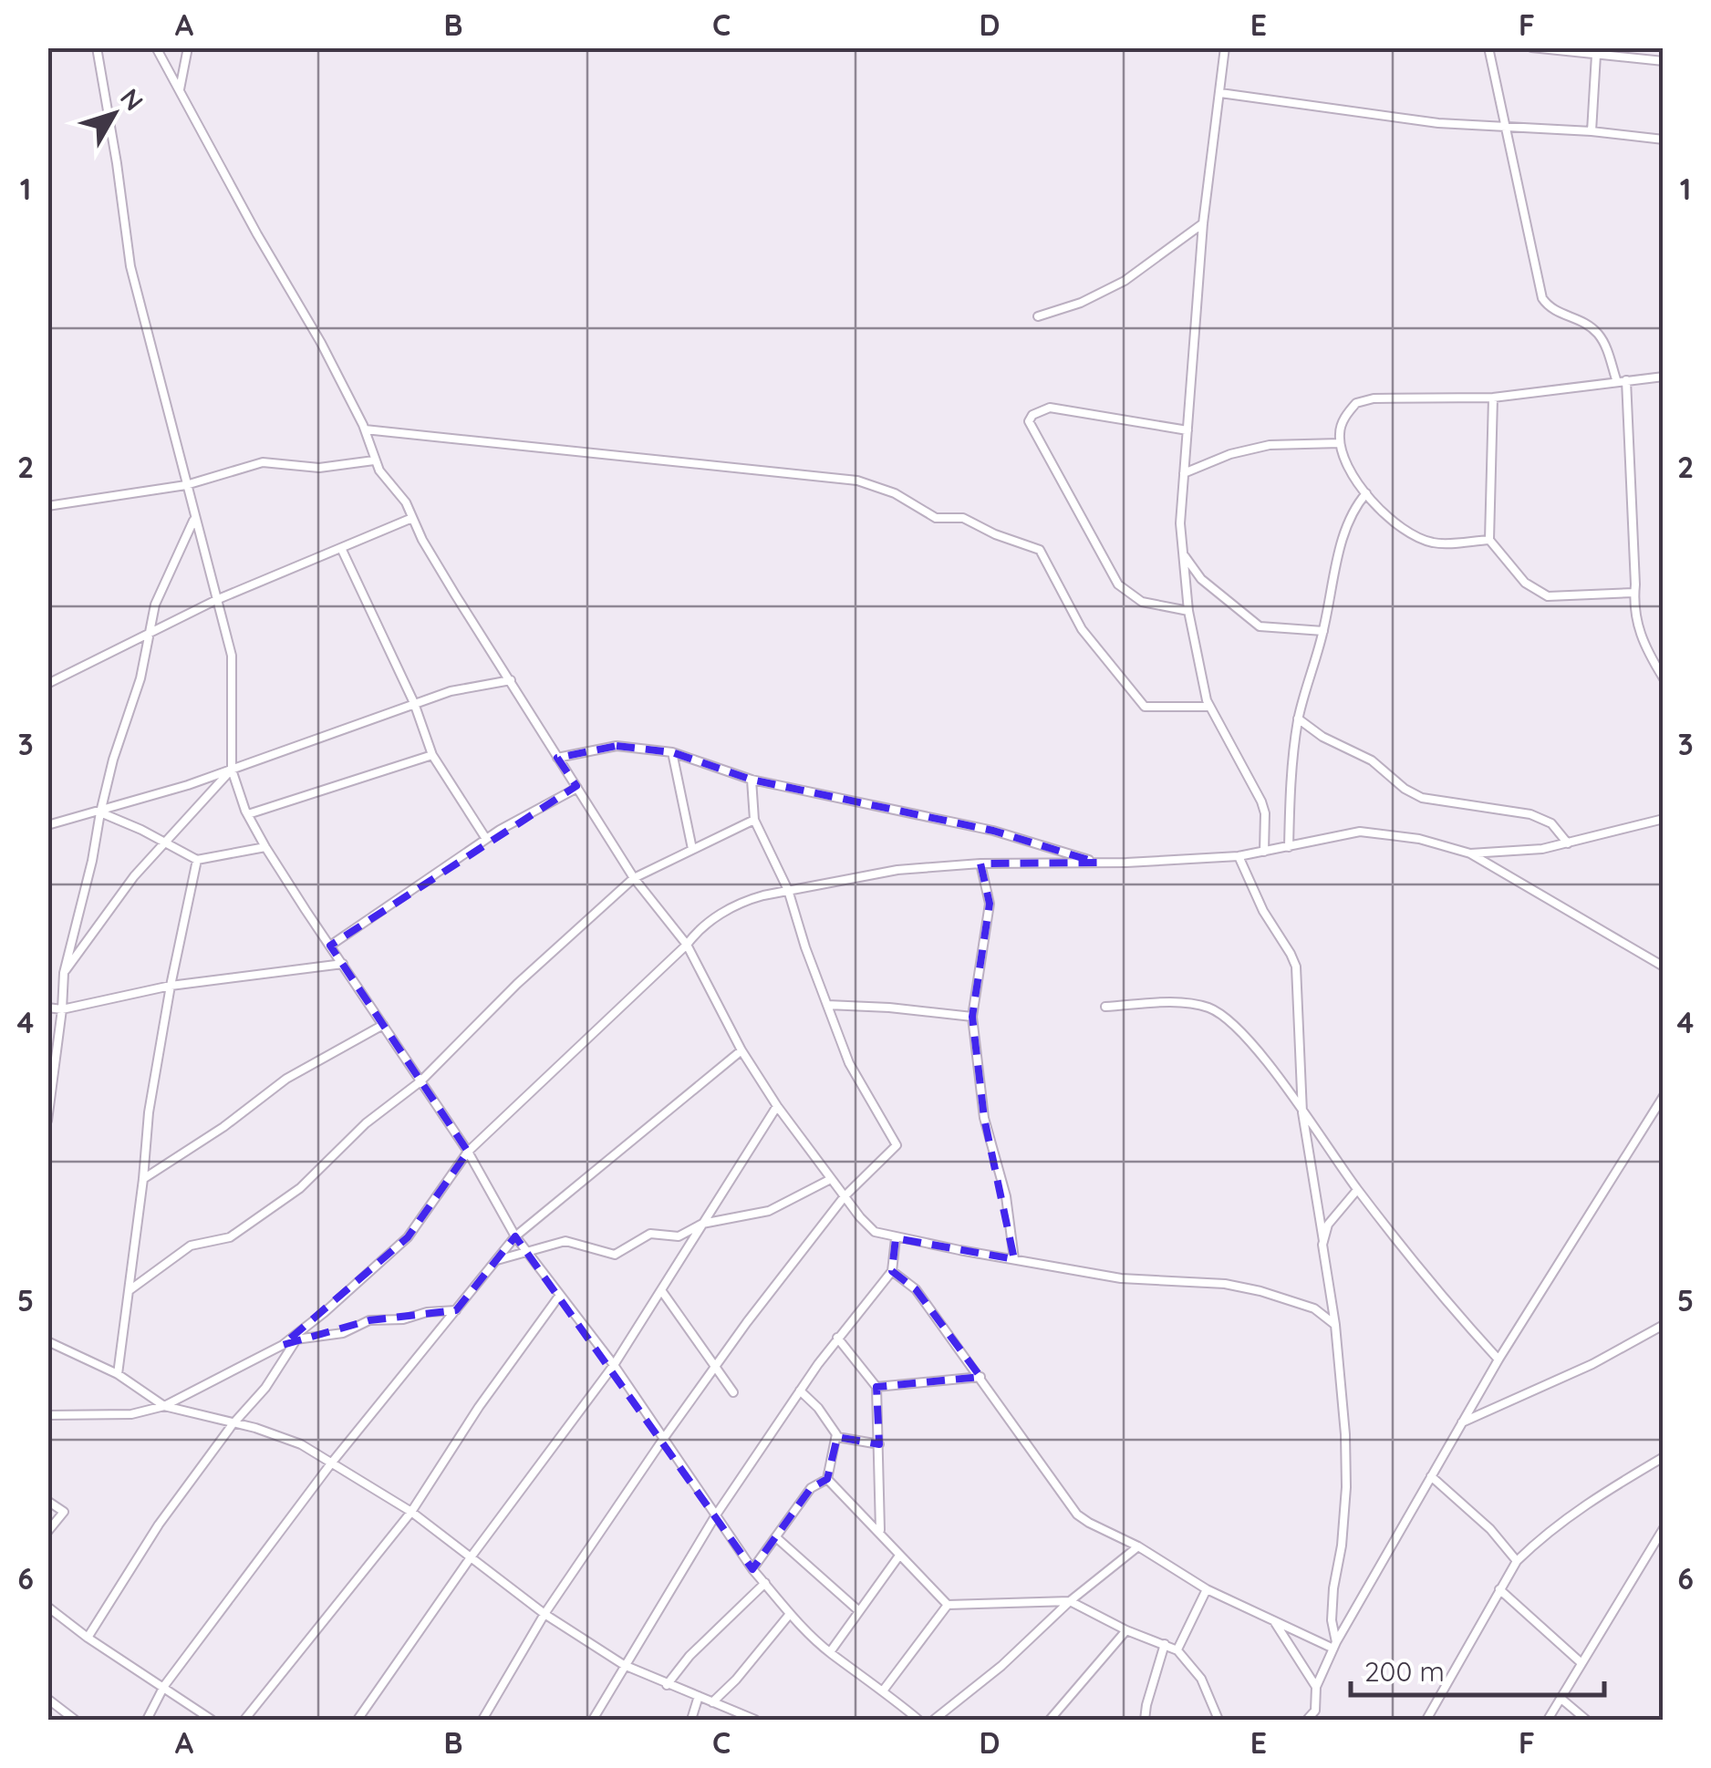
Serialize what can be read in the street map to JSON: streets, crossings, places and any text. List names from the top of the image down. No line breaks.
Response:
{"scale_bar":"200 m","north":"top right","grid":{"columns":["A","B","C","D","E","F"],"rows":["1","2","3","4","5","6"]}}
